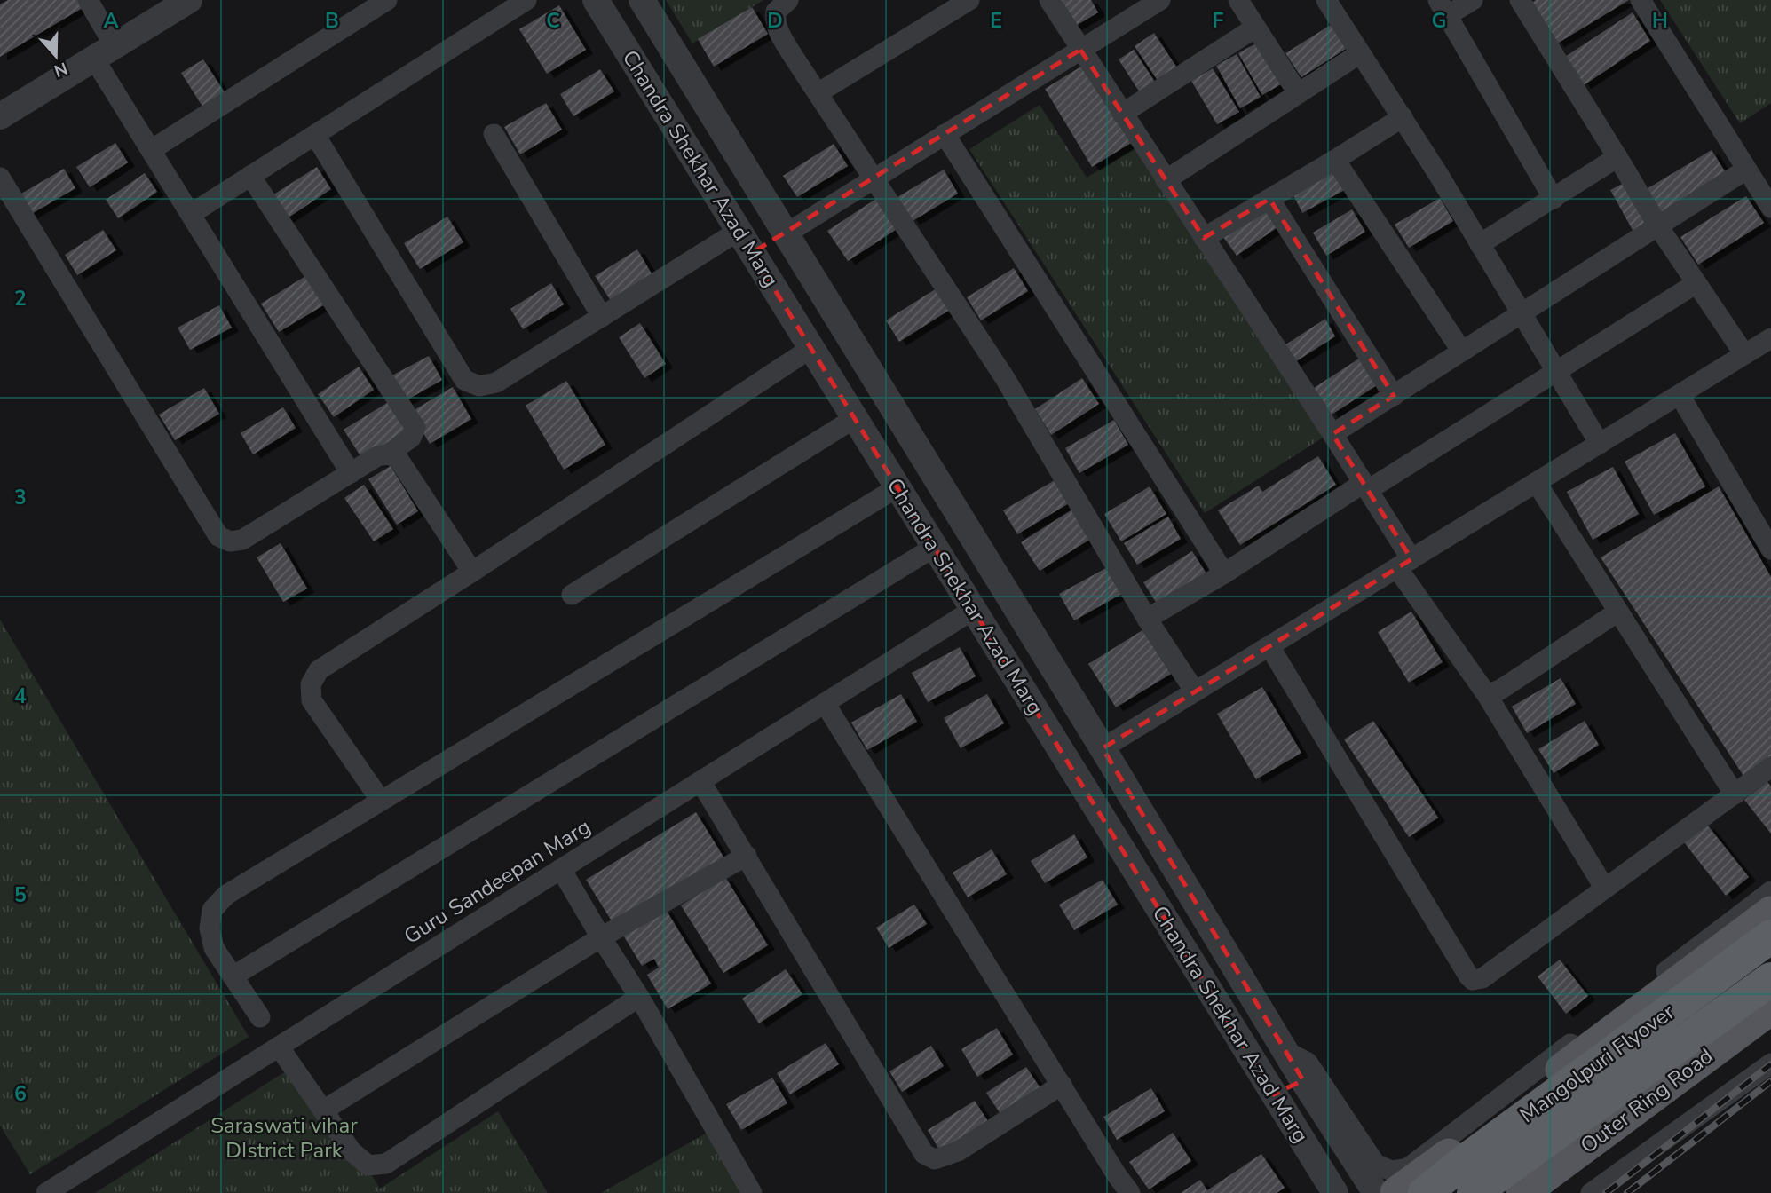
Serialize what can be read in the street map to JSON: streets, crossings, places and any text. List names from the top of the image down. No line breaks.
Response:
{"streets":{"highway":["Mangolpuri Flyover"],"main road":["Outer Ring Road"],"street":["Chandra Shekhar Azad Marg","Guru Sandeepan Marg"]},"crossings":[["Chandra Shekhar Azad Marg","Guru Sandeepan Marg"]],"parks":["Saraswati vihar DIstrict Park"],"north":"bottom","grid":{"columns":["A","B","C","D","E","F","G","H"],"rows":["2","3","4","5","6"]}}
